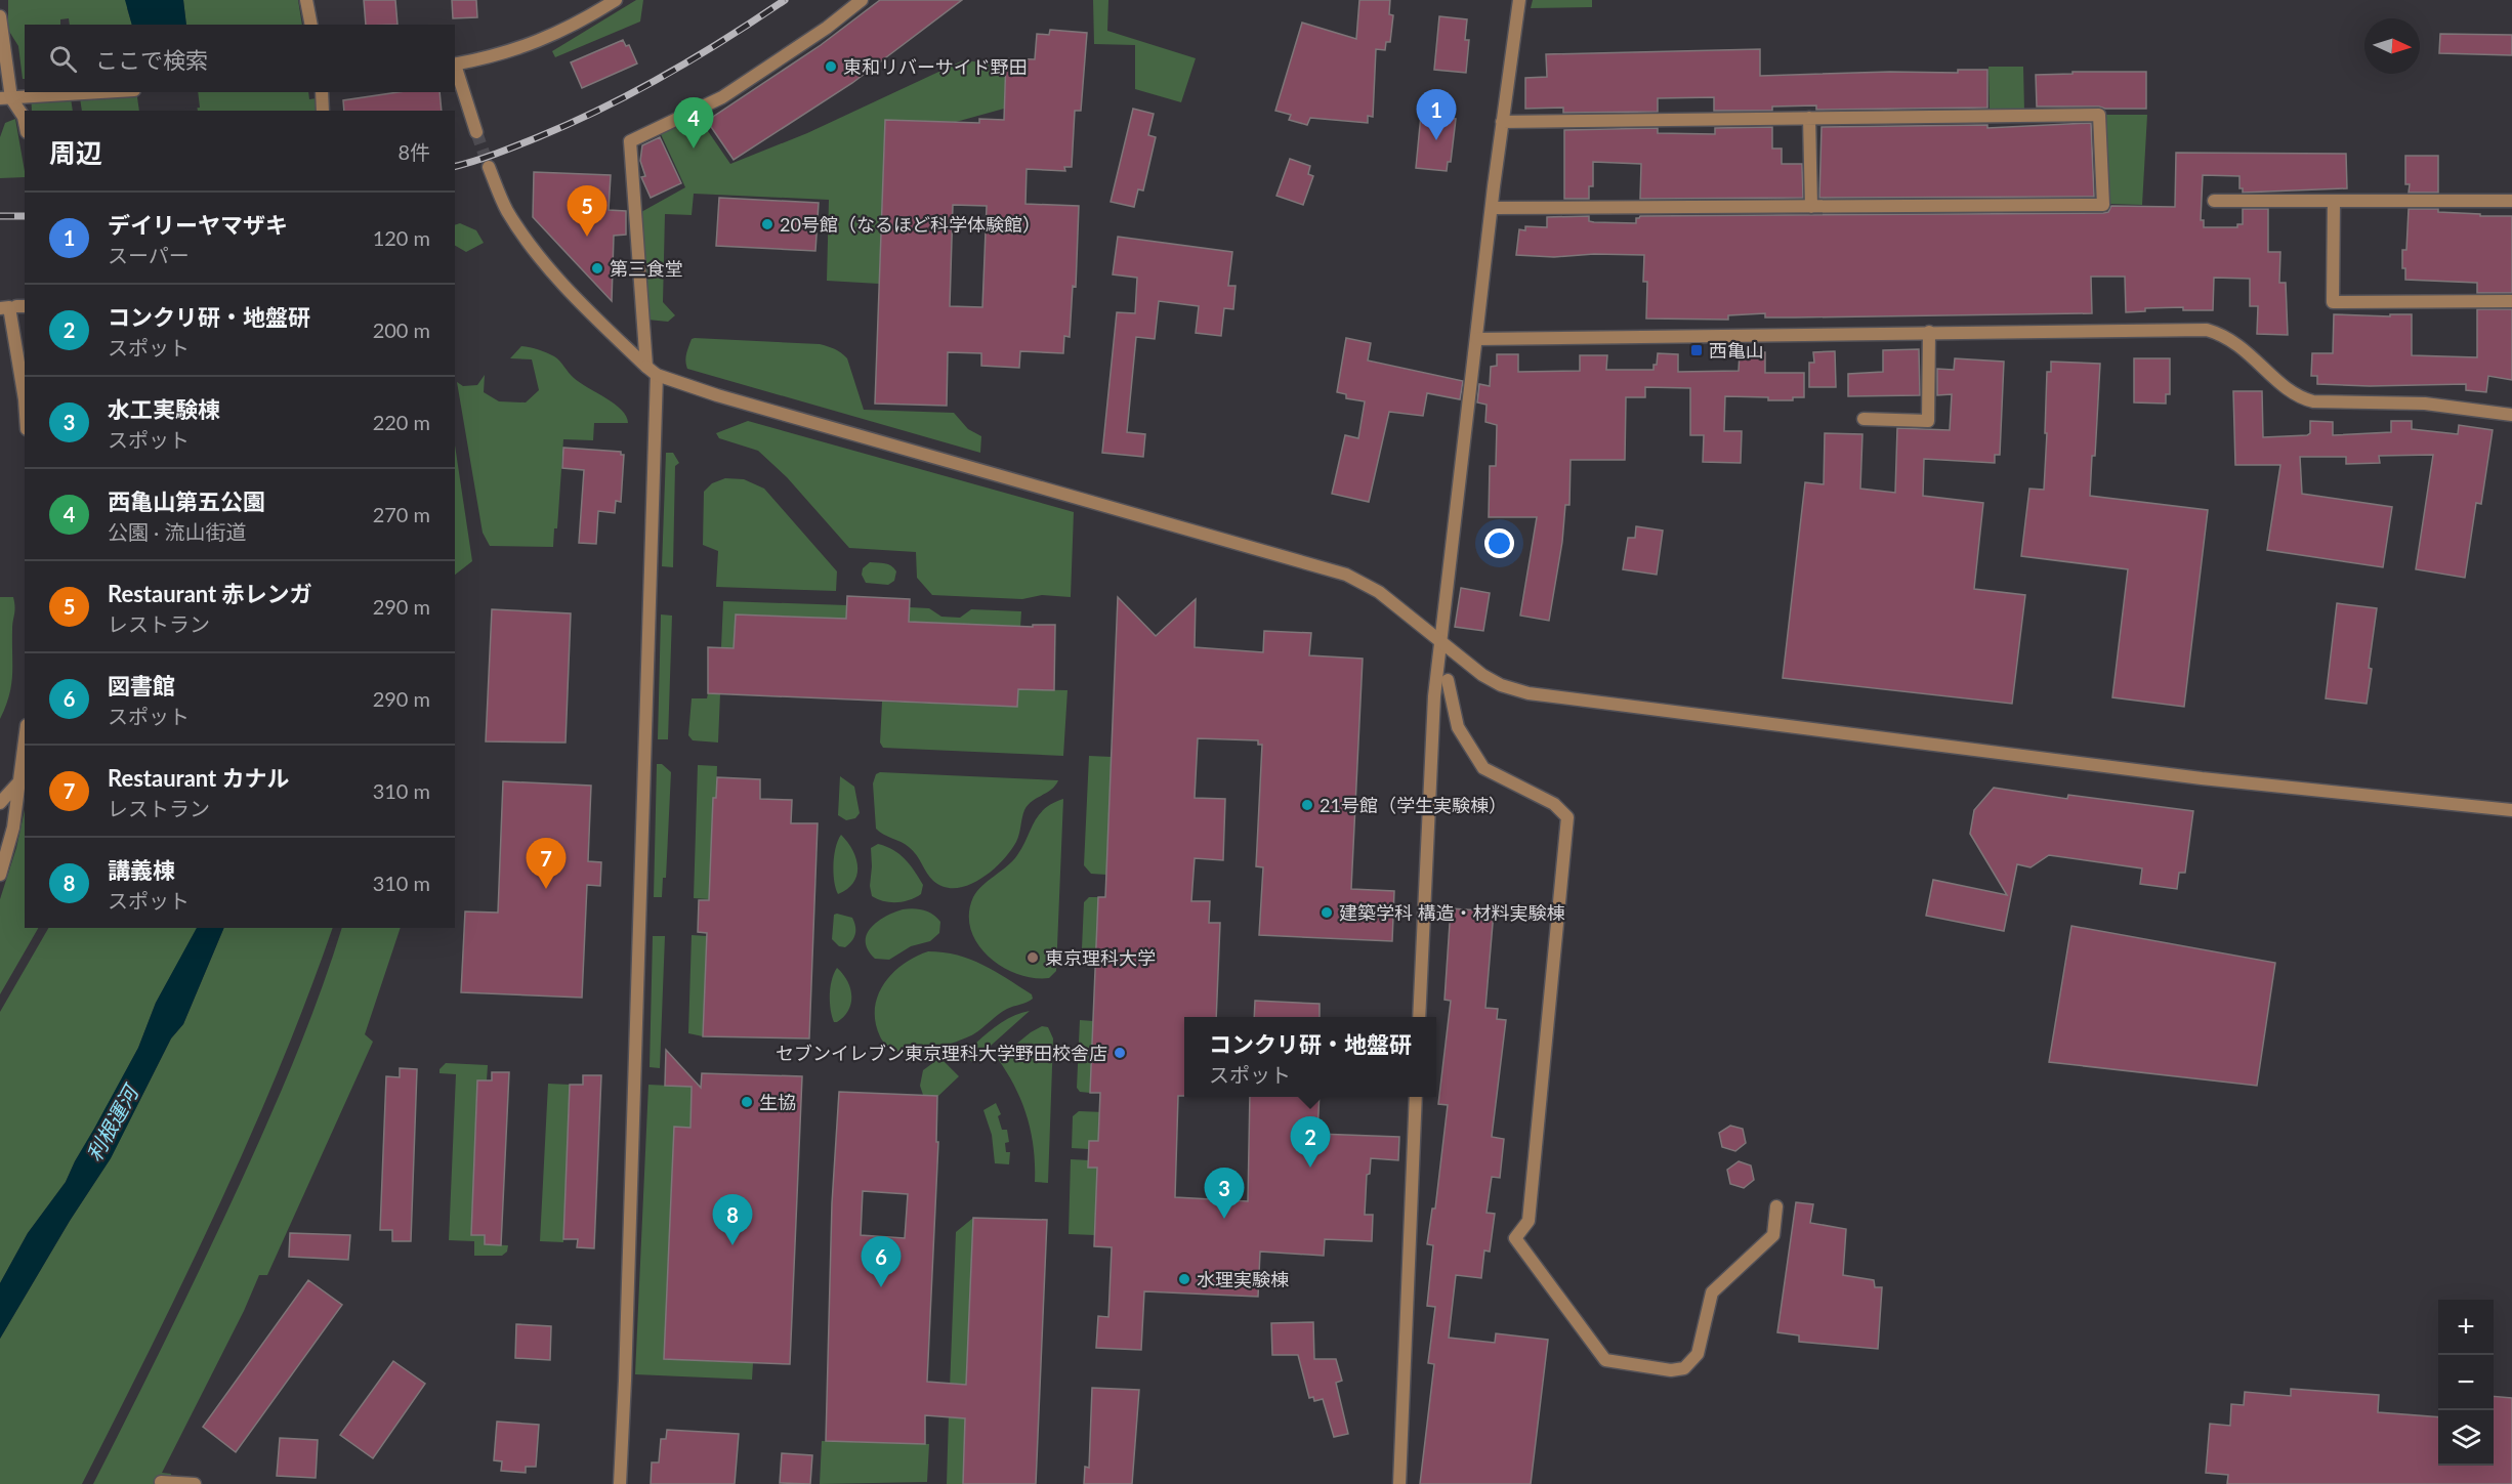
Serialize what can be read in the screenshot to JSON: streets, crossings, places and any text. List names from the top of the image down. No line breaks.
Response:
{"water":["利根運河"],"places":{"other":["東和リバーサイド野田","20号館（なるほど科学体験館）","第三食堂","21号館（学生実験棟）","建築学科 構造・材料実験棟","東京理科大学","セブンイレブン東京理科大学野田校舎店","生協","水理実験棟"],"transit":["西亀山"]},"north":"right","page":{"search":"ここで検索","pins":["1","4","5","7","2","3","8","6"],"heading":["周辺","8件"],"list":[{"mark":"1","name":"デイリーヤマザキ","note":"スーパー","value":"120 m"},{"mark":"2","name":"コンクリ研・地盤研","note":"スポット","value":"200 m"},{"mark":"3","name":"水工実験棟","note":"スポット","value":"220 m"},{"mark":"4","name":"西亀山第五公園","note":"公園 · 流山街道","value":"270 m"},{"mark":"5","name":"Restaurant 赤レンガ","note":"レストラン","value":"290 m"},{"mark":"6","name":"図書館","note":"スポット","value":"290 m"},{"mark":"7","name":"Restaurant カナル","note":"レストラン","value":"310 m"},{"mark":"8","name":"講義棟","note":"スポット","value":"310 m"}],"popup":["コンクリ研・地盤研","スポット"],"map_buttons":["+","−"]}}
